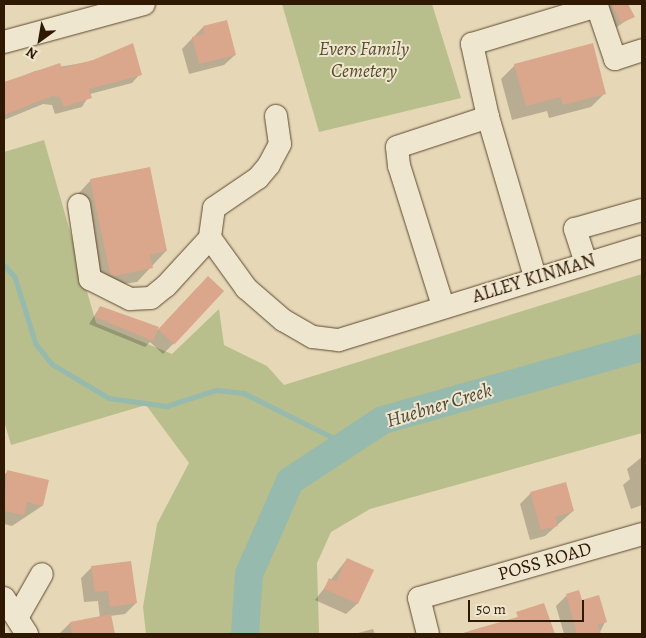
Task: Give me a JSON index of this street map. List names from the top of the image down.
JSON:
{
  "streets": {
    "street": ["ALLEY KINMAN", "POSS ROAD"]
  },
  "water": ["Huebner Creek"],
  "parks": ["Evers Family Cemetery"],
  "scale_bar": "50 m",
  "north": "bottom left"
}
